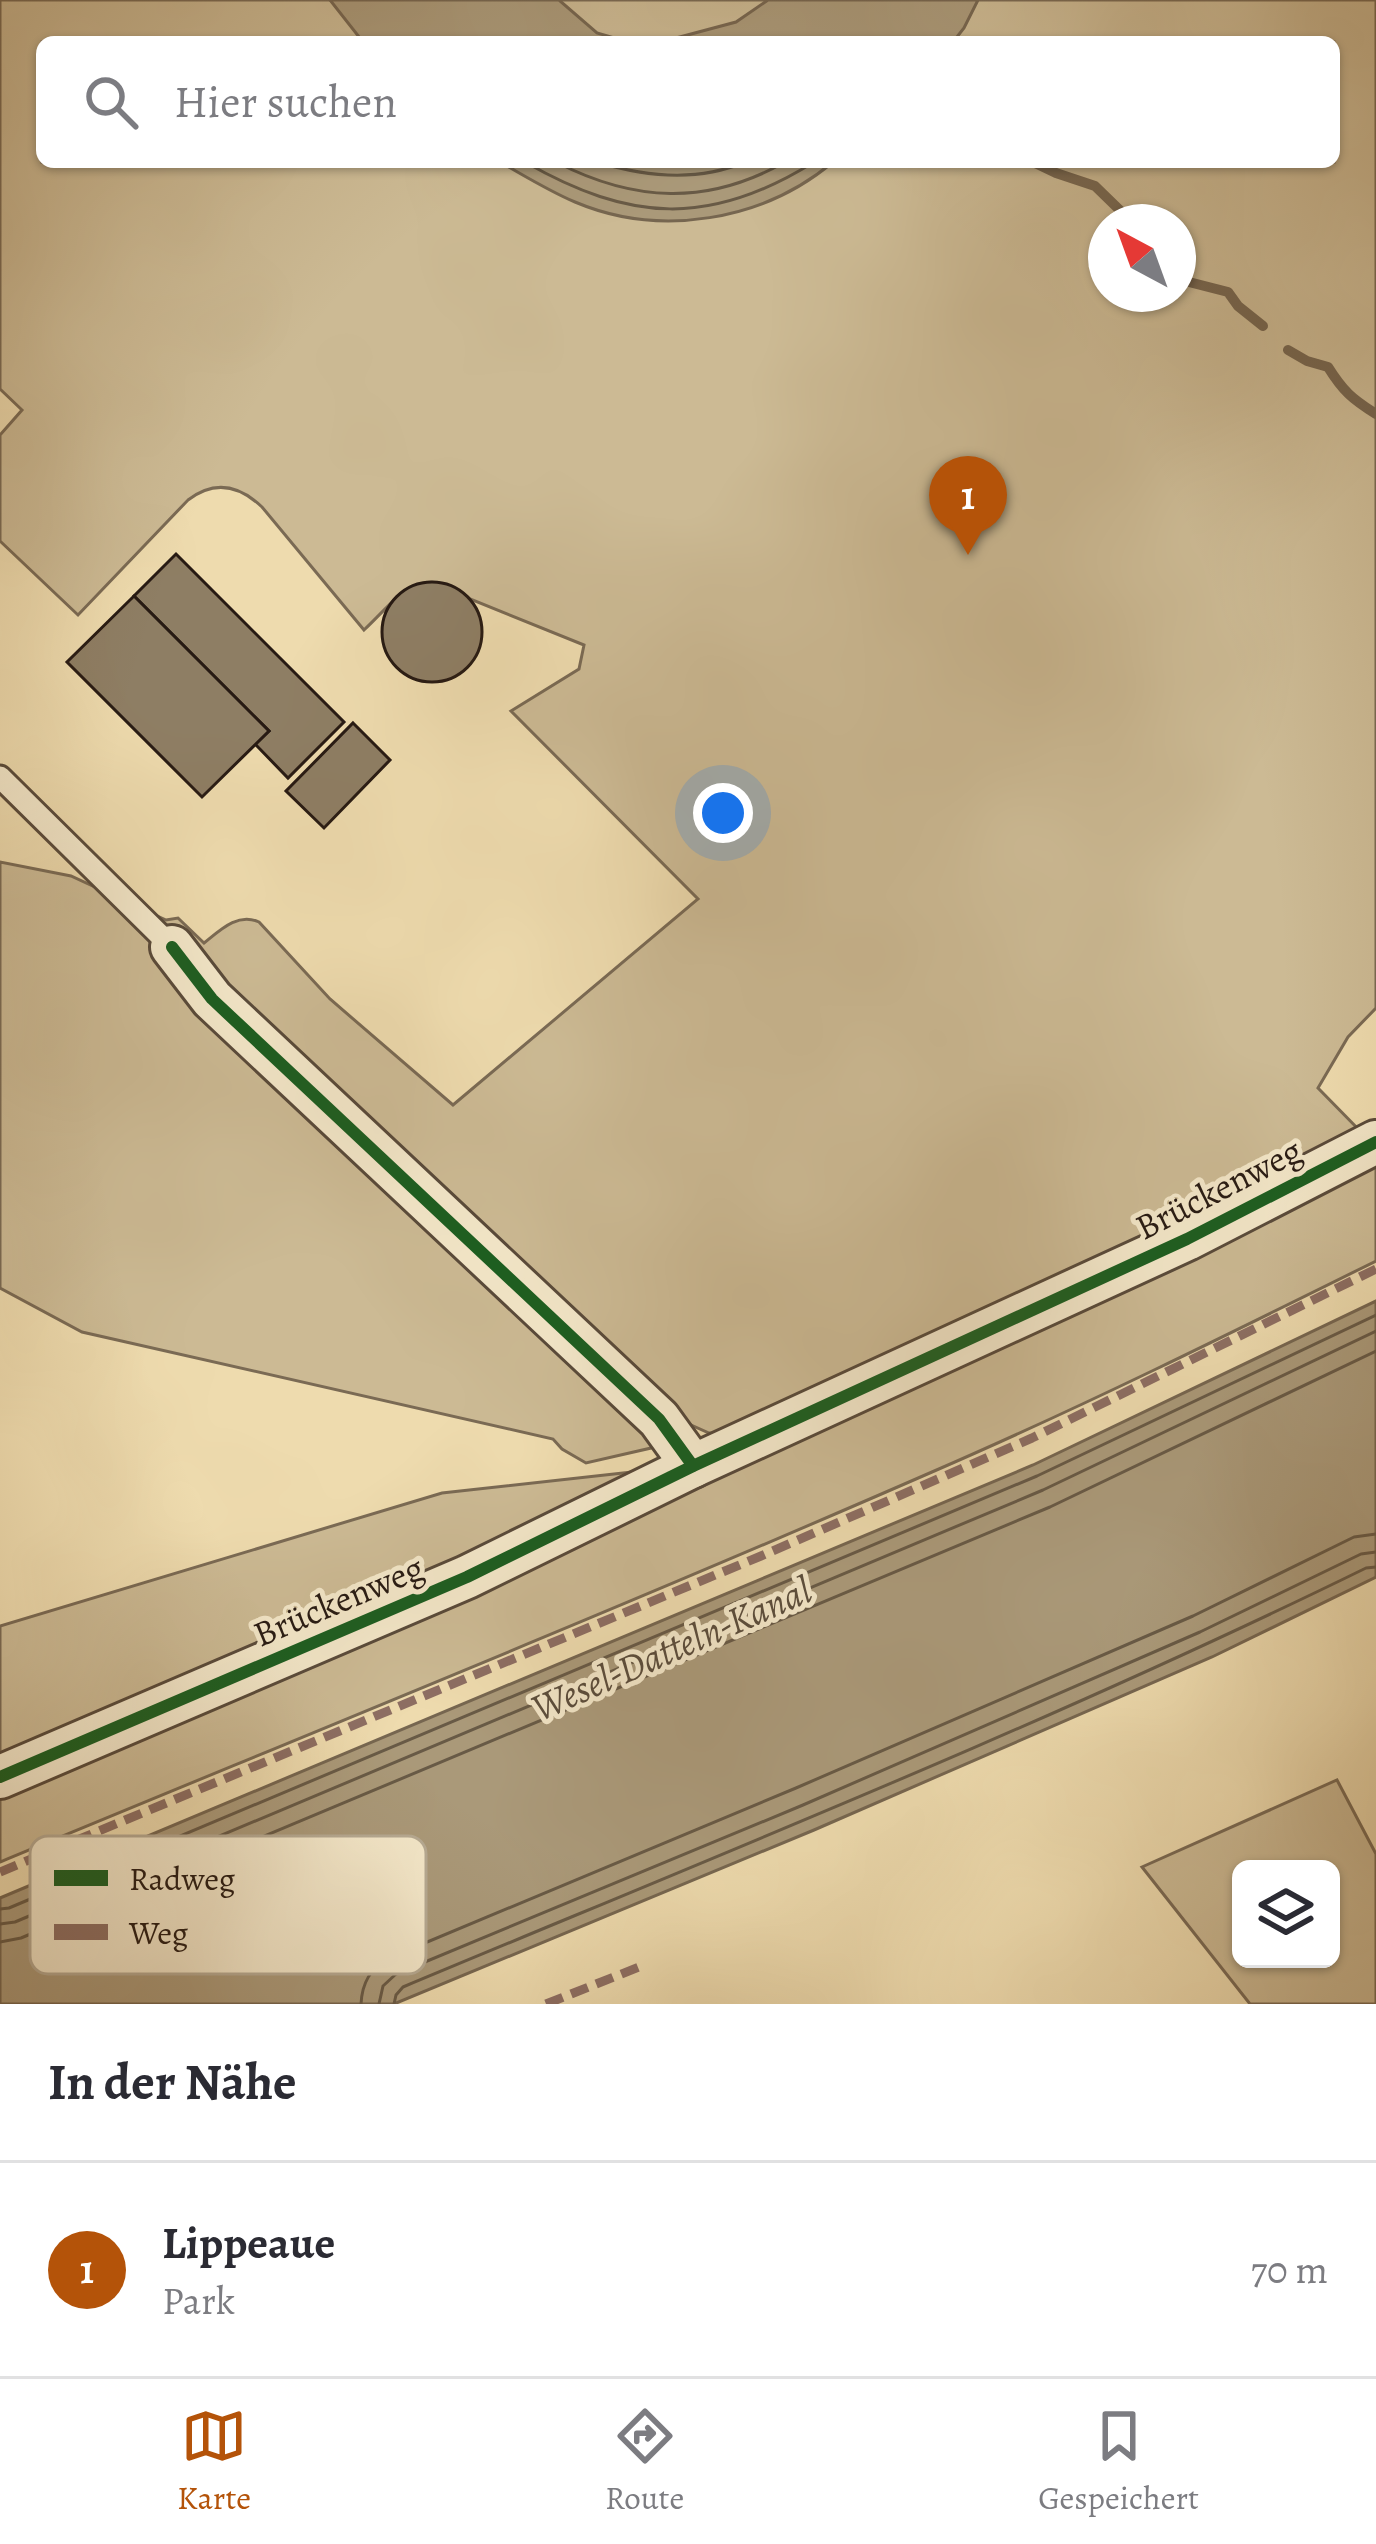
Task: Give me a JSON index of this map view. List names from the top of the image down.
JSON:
{
  "streets": {
    "street": ["Brückenweg"]
  },
  "water": ["Wesel-Datteln-Kanal"],
  "legend": ["Radweg", "Weg"],
  "north": "top left",
  "page": {
    "search": "Hier suchen",
    "pins": "1",
    "heading": "In der Nähe",
    "list": [
      {
        "mark": "1",
        "name": "Lippeaue",
        "note": "Park",
        "value": "70 m"
      }
    ],
    "nav": ["Karte", "Route", "Gespeichert"]
  }
}
